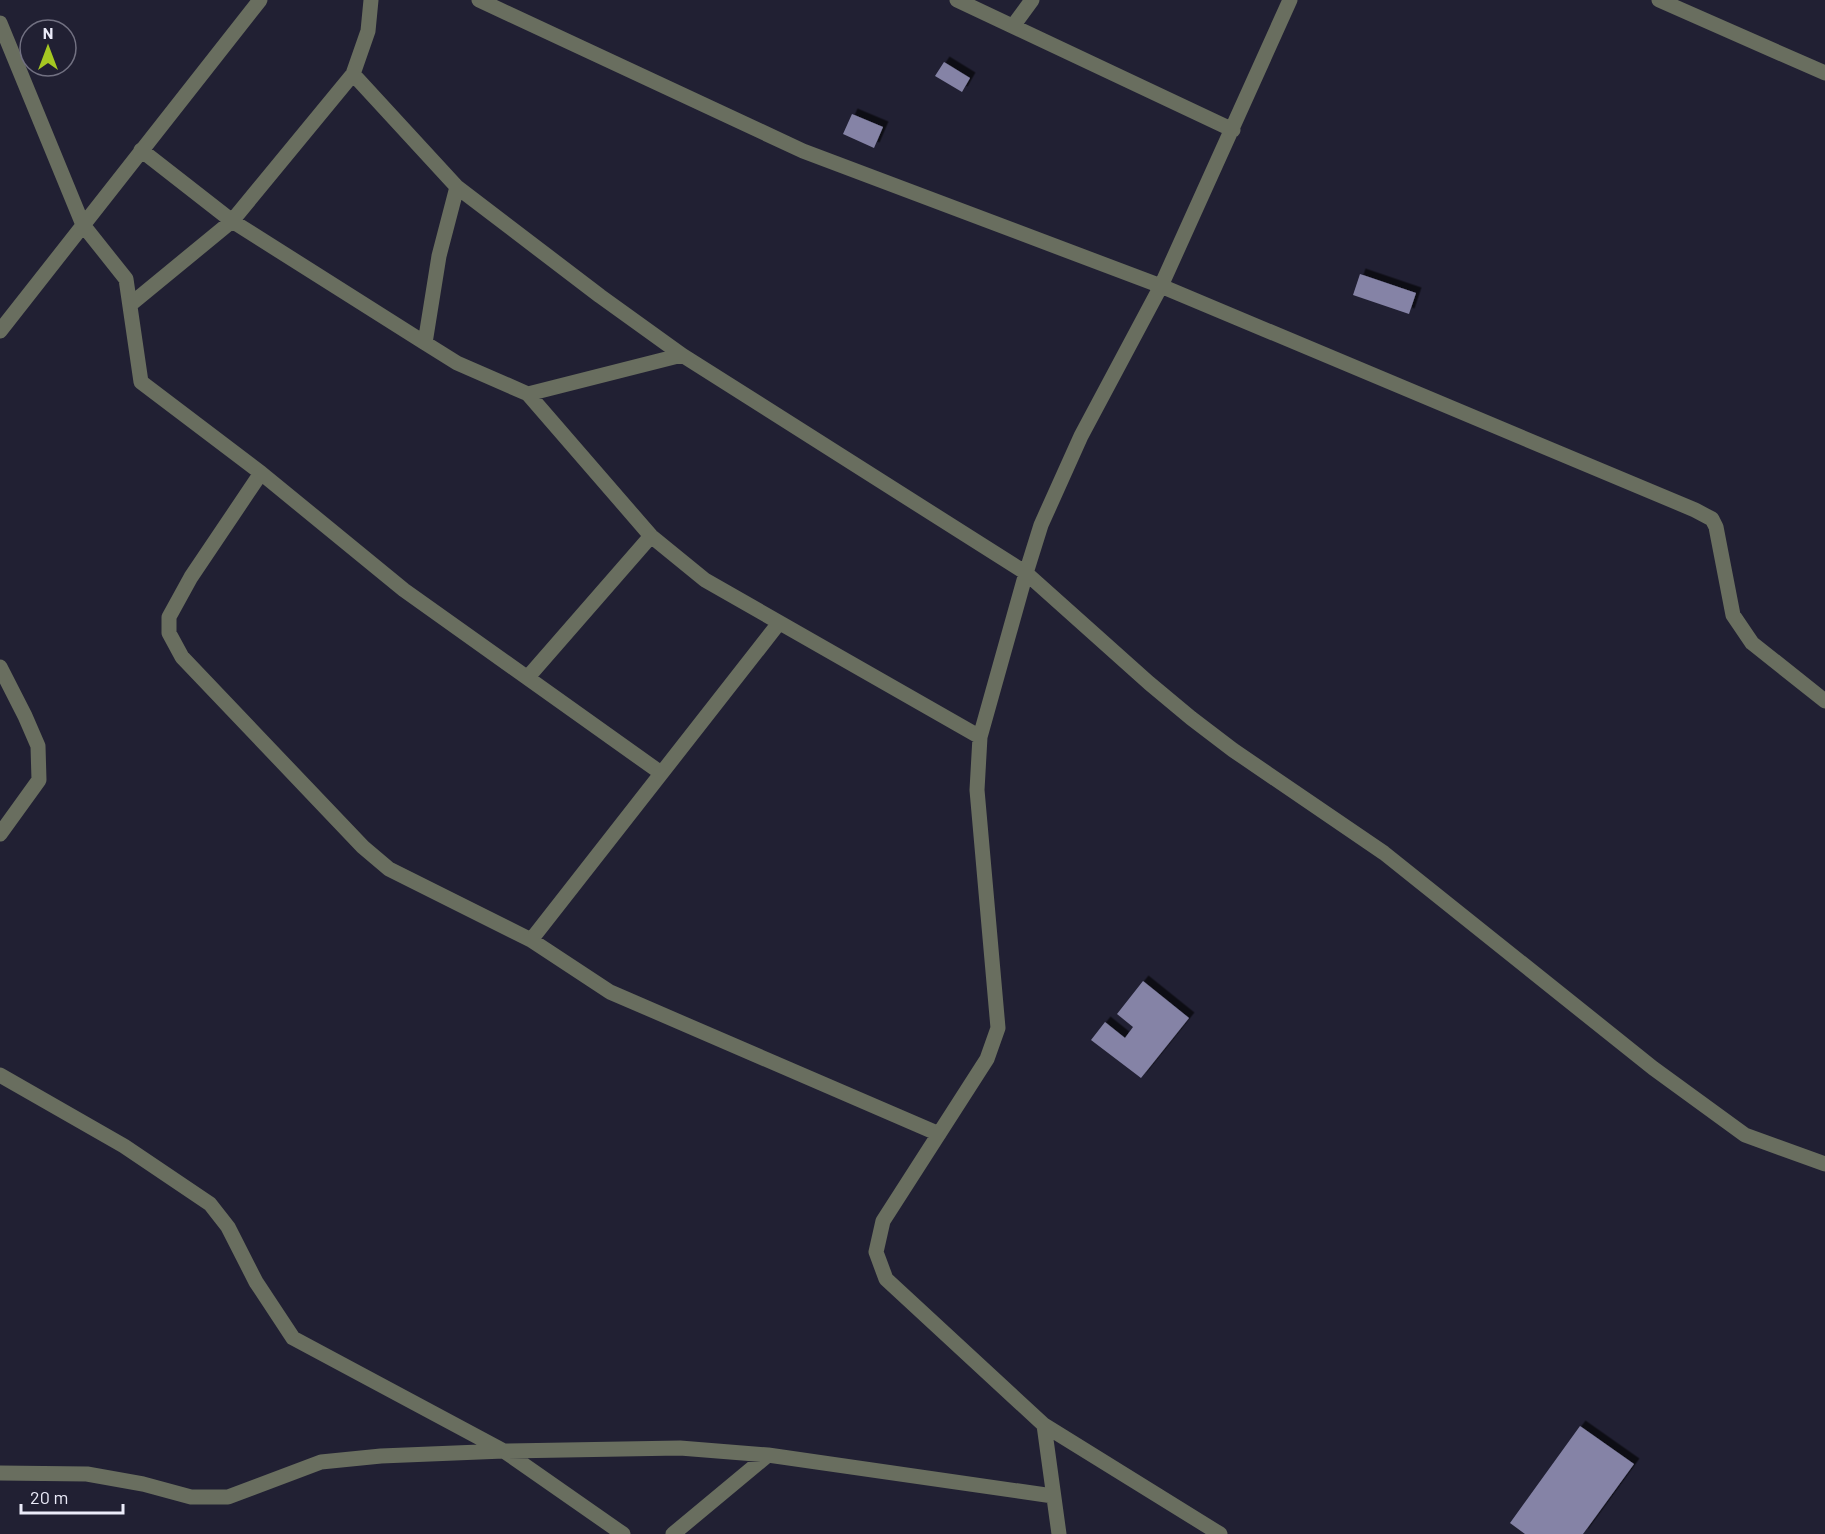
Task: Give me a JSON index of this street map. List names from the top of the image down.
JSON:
{
  "scale_bar": "20 m",
  "north": "top"
}
